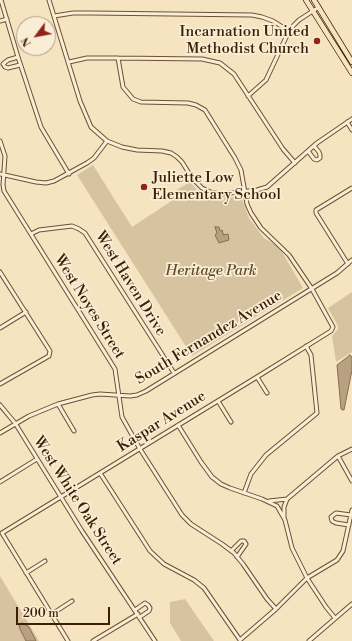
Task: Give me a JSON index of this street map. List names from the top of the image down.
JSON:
{
  "streets": {
    "street": [
      "West Haven Drive",
      "West Noyes Street",
      "South Fernandez Avenue",
      "Kaspar Avenue",
      "West White Oak Street"
    ]
  },
  "crossings": [
    ["West Haven Drive", "West Noyes Street"],
    ["West Haven Drive", "South Fernandez Avenue"],
    ["West Noyes Street", "South Fernandez Avenue"],
    ["West Noyes Street", "Kaspar Avenue"],
    ["South Fernandez Avenue", "Kaspar Avenue"],
    ["South Fernandez Avenue", "West White Oak Street"],
    ["Kaspar Avenue", "West White Oak Street"]
  ],
  "parks": ["Heritage Park"],
  "places": ["Incarnation United Methodist Church", "Juliette Low Elementary School"],
  "scale_bar": "200 m",
  "north": "bottom left"
}
